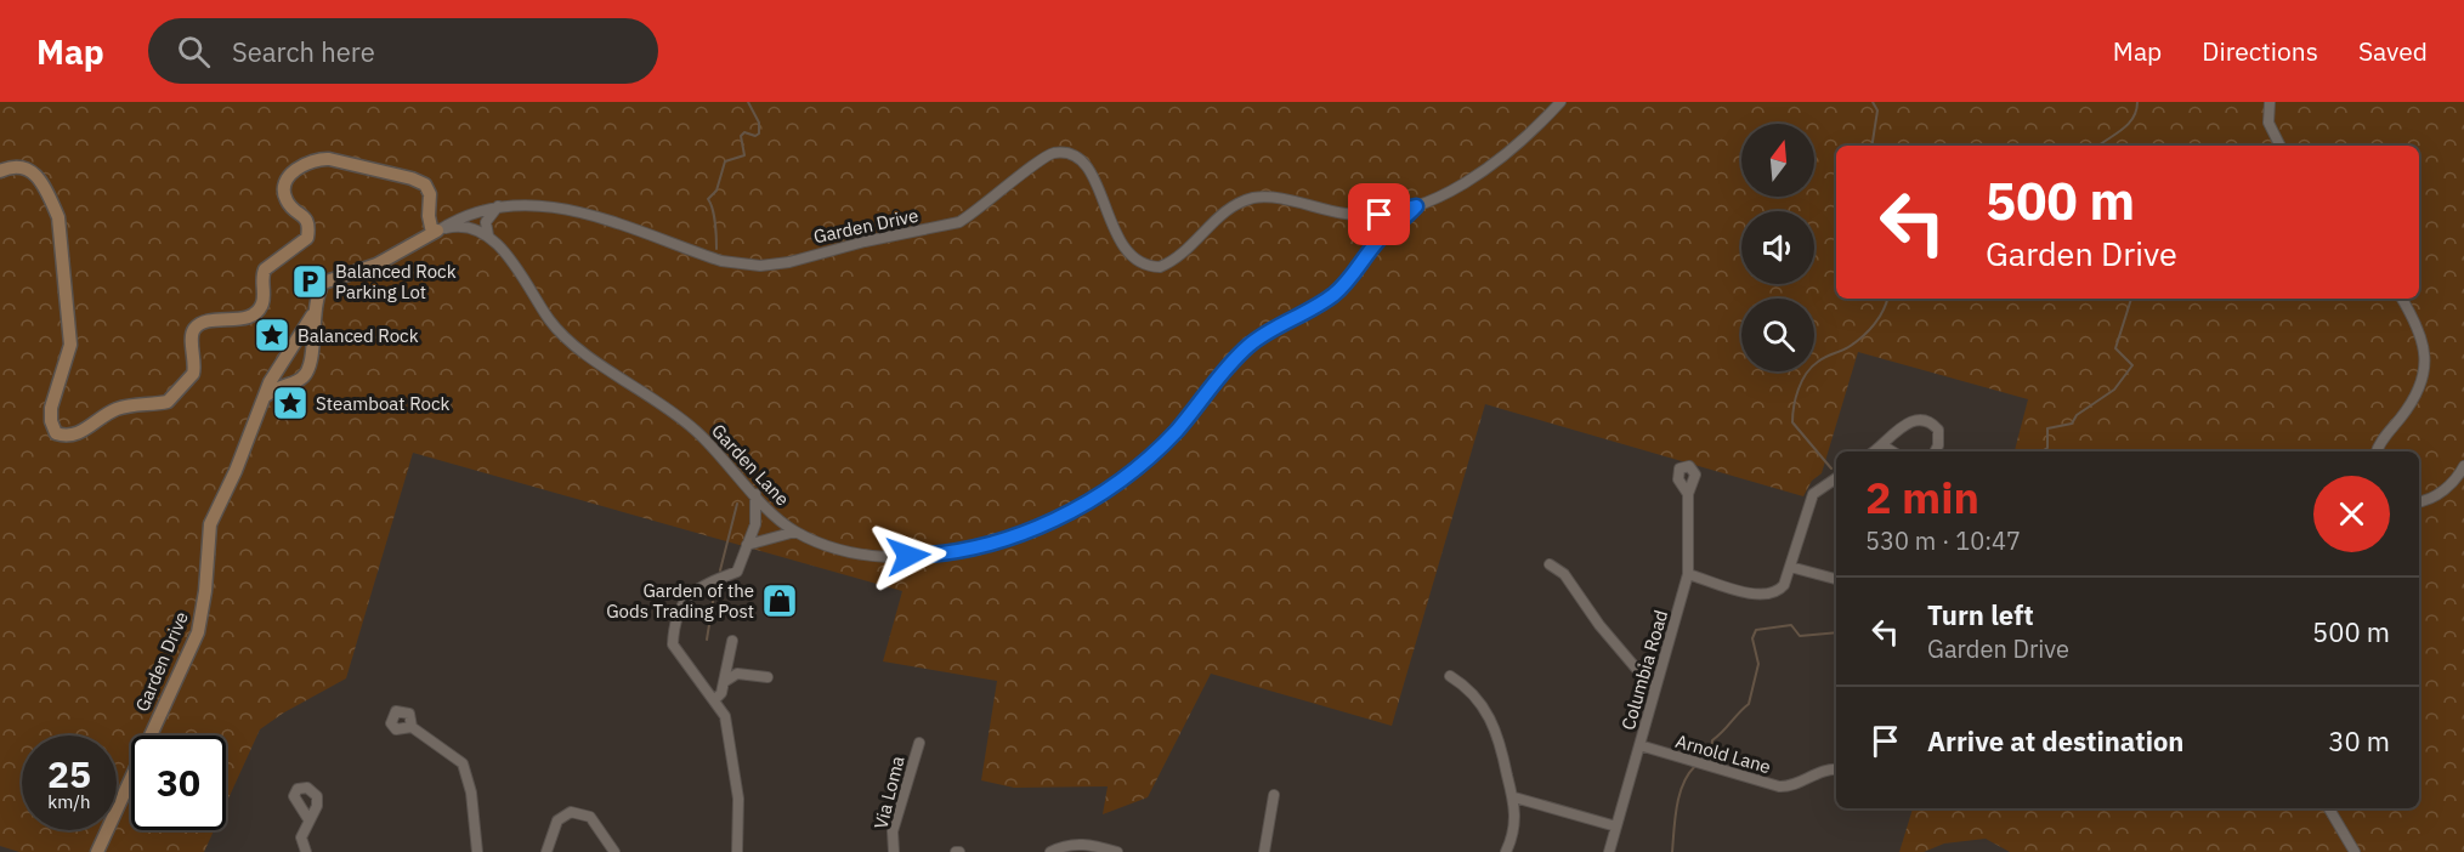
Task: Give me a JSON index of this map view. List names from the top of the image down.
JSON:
{
  "streets": {
    "street": [
      "Garden Drive",
      "Garden Lane",
      "Columbia Road",
      "Arnold Lane",
      "Via Loma"
    ]
  },
  "crossings": [
    ["Garden Drive", "Garden Lane"],
    ["Columbia Road", "Arnold Lane"]
  ],
  "places": {
    "parking": ["Balanced Rock Parking Lot"],
    "place": ["Balanced Rock", "Steamboat Rock"],
    "shop": ["Garden of the Gods Trading Post"]
  },
  "north": "top",
  "page": {
    "header": "Map",
    "search": "Search here",
    "nav": ["Map", "Directions", "Saved"],
    "turn": ["500 m", "Garden Drive"],
    "heading": ["2 min", "530 m · 10:47"],
    "list": [
      {
        "name": "Turn left",
        "note": "Garden Drive",
        "value": "500 m"
      },
      {
        "name": "Arrive at destination",
        "value": "30 m"
      }
    ],
    "speed": "25 km/h",
    "limit": "30"
  }
}
